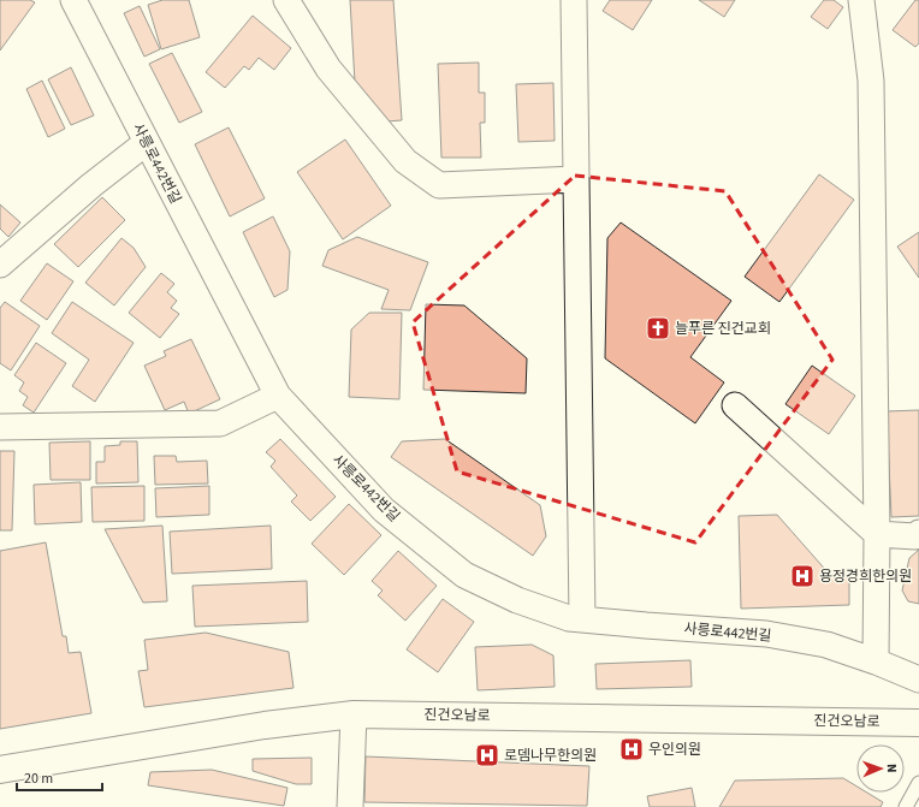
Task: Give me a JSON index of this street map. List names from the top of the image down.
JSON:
{
  "streets": {
    "street": ["사릉로442번길", "진건오남로"]
  },
  "places": {
    "church": ["늘푸른 진건교회"],
    "hospital": ["용정경희한의원", "우인의원", "로뎀나무한의원"]
  },
  "scale_bar": "20 m",
  "north": "right"
}
